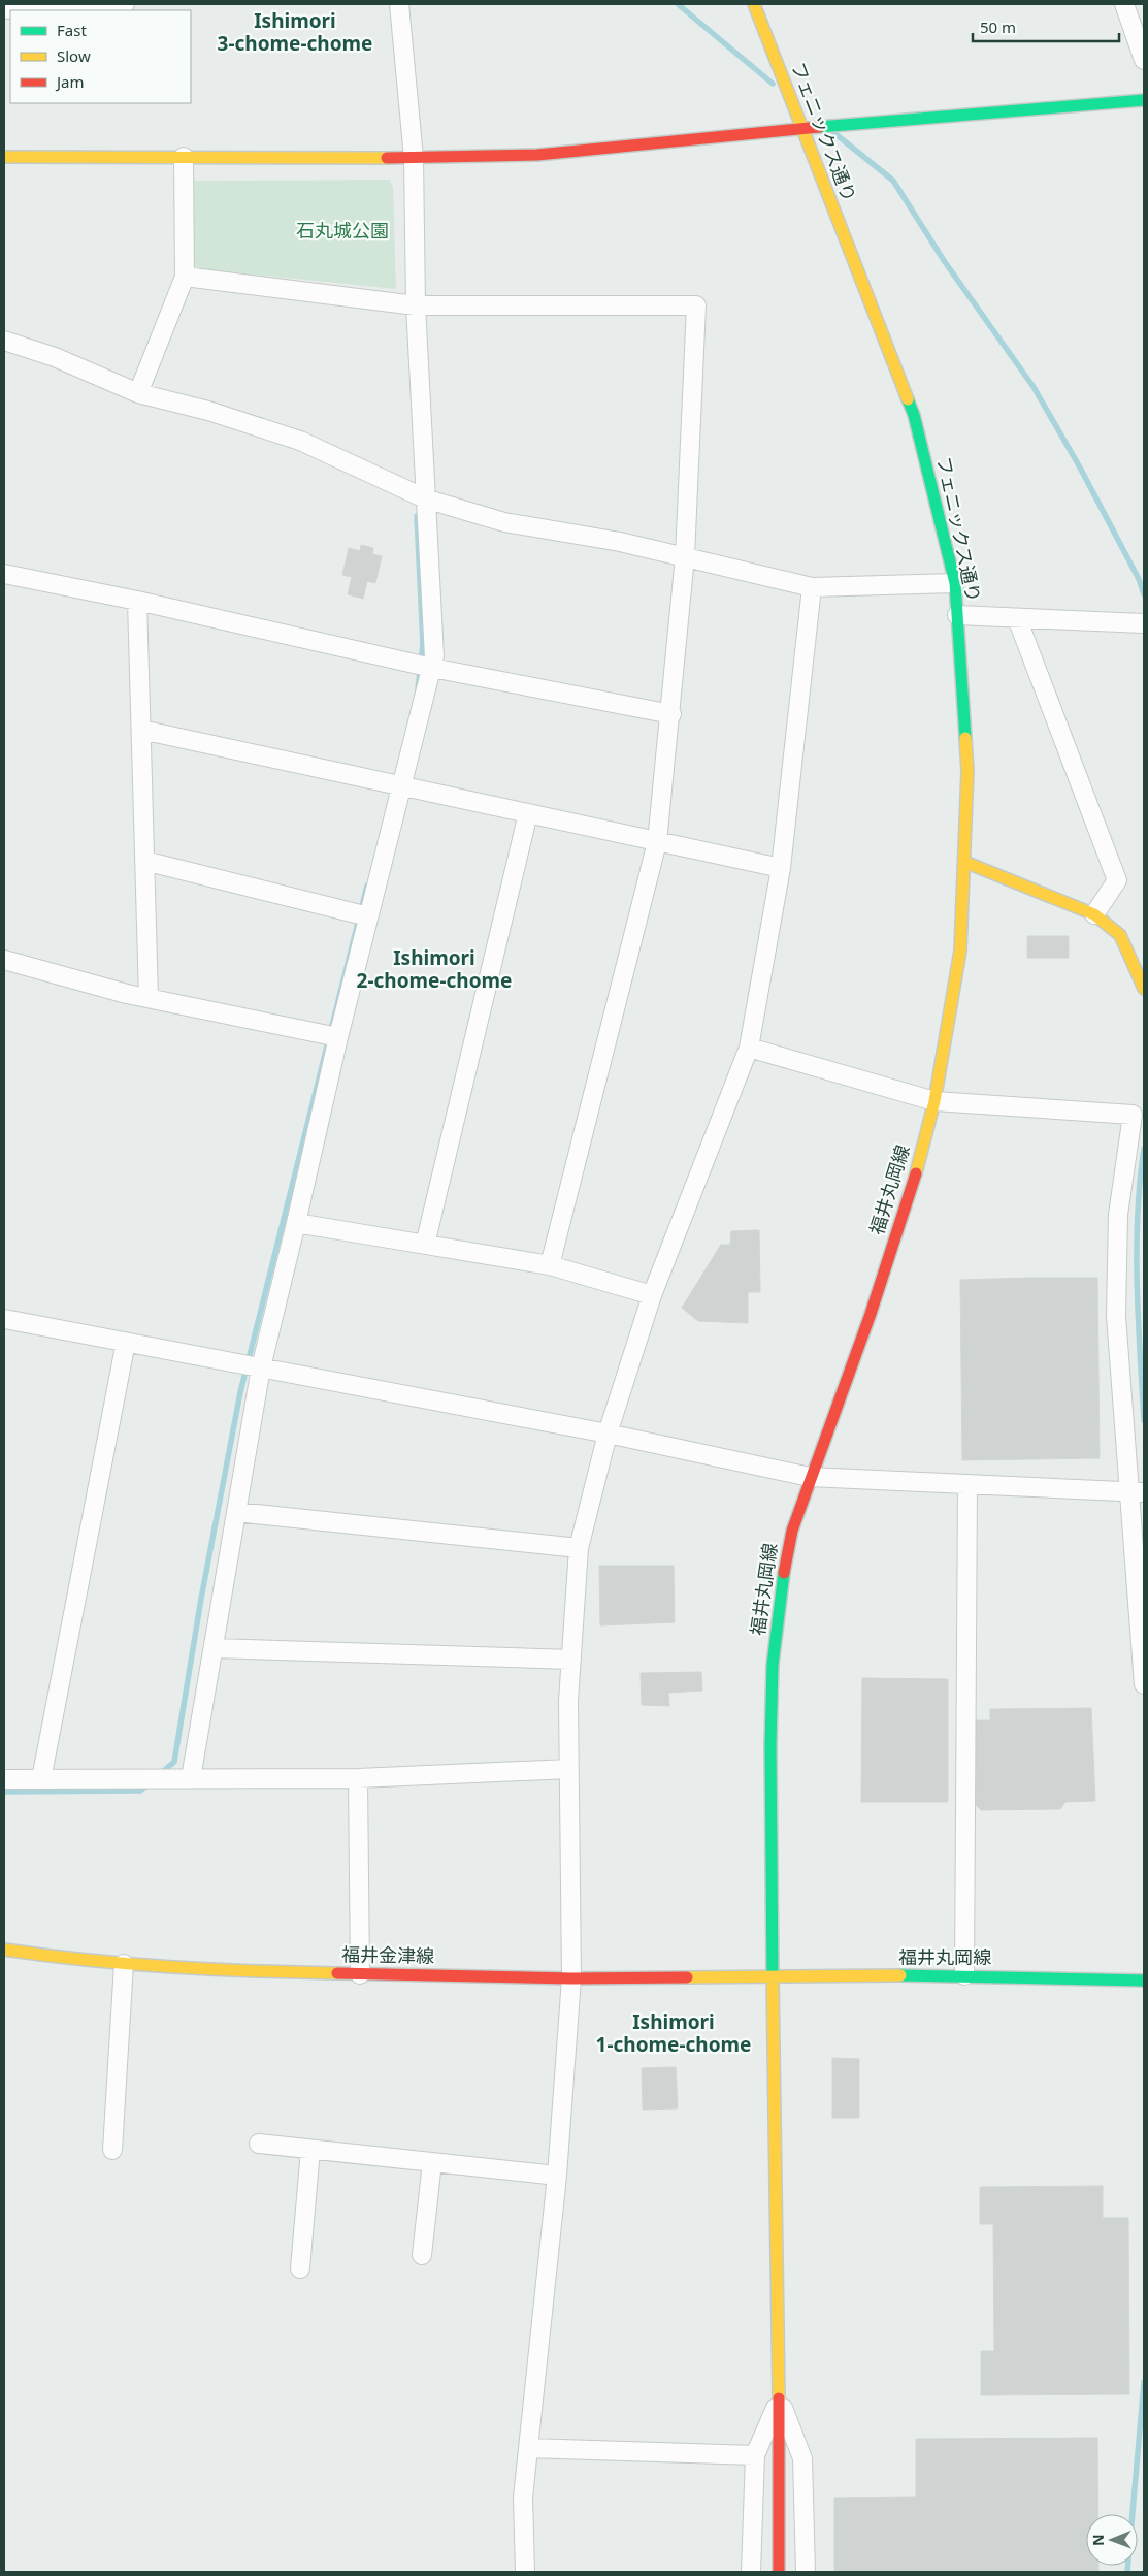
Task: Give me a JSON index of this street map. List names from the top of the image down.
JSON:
{
  "streets": {
    "main road": ["フェニックス通り", "福井丸岡線", "福井金津線"]
  },
  "crossings": [
    ["フェニックス通り", "福井丸岡線"],
    ["福井丸岡線", "福井金津線"]
  ],
  "districts": ["Ishimori 3-chome-chome", "Ishimori 2-chome-chome", "Ishimori 1-chome-chome"],
  "parks": ["石丸城公園"],
  "legend": ["Fast", "Slow", "Jam"],
  "scale_bar": "50 m",
  "north": "left"
}
